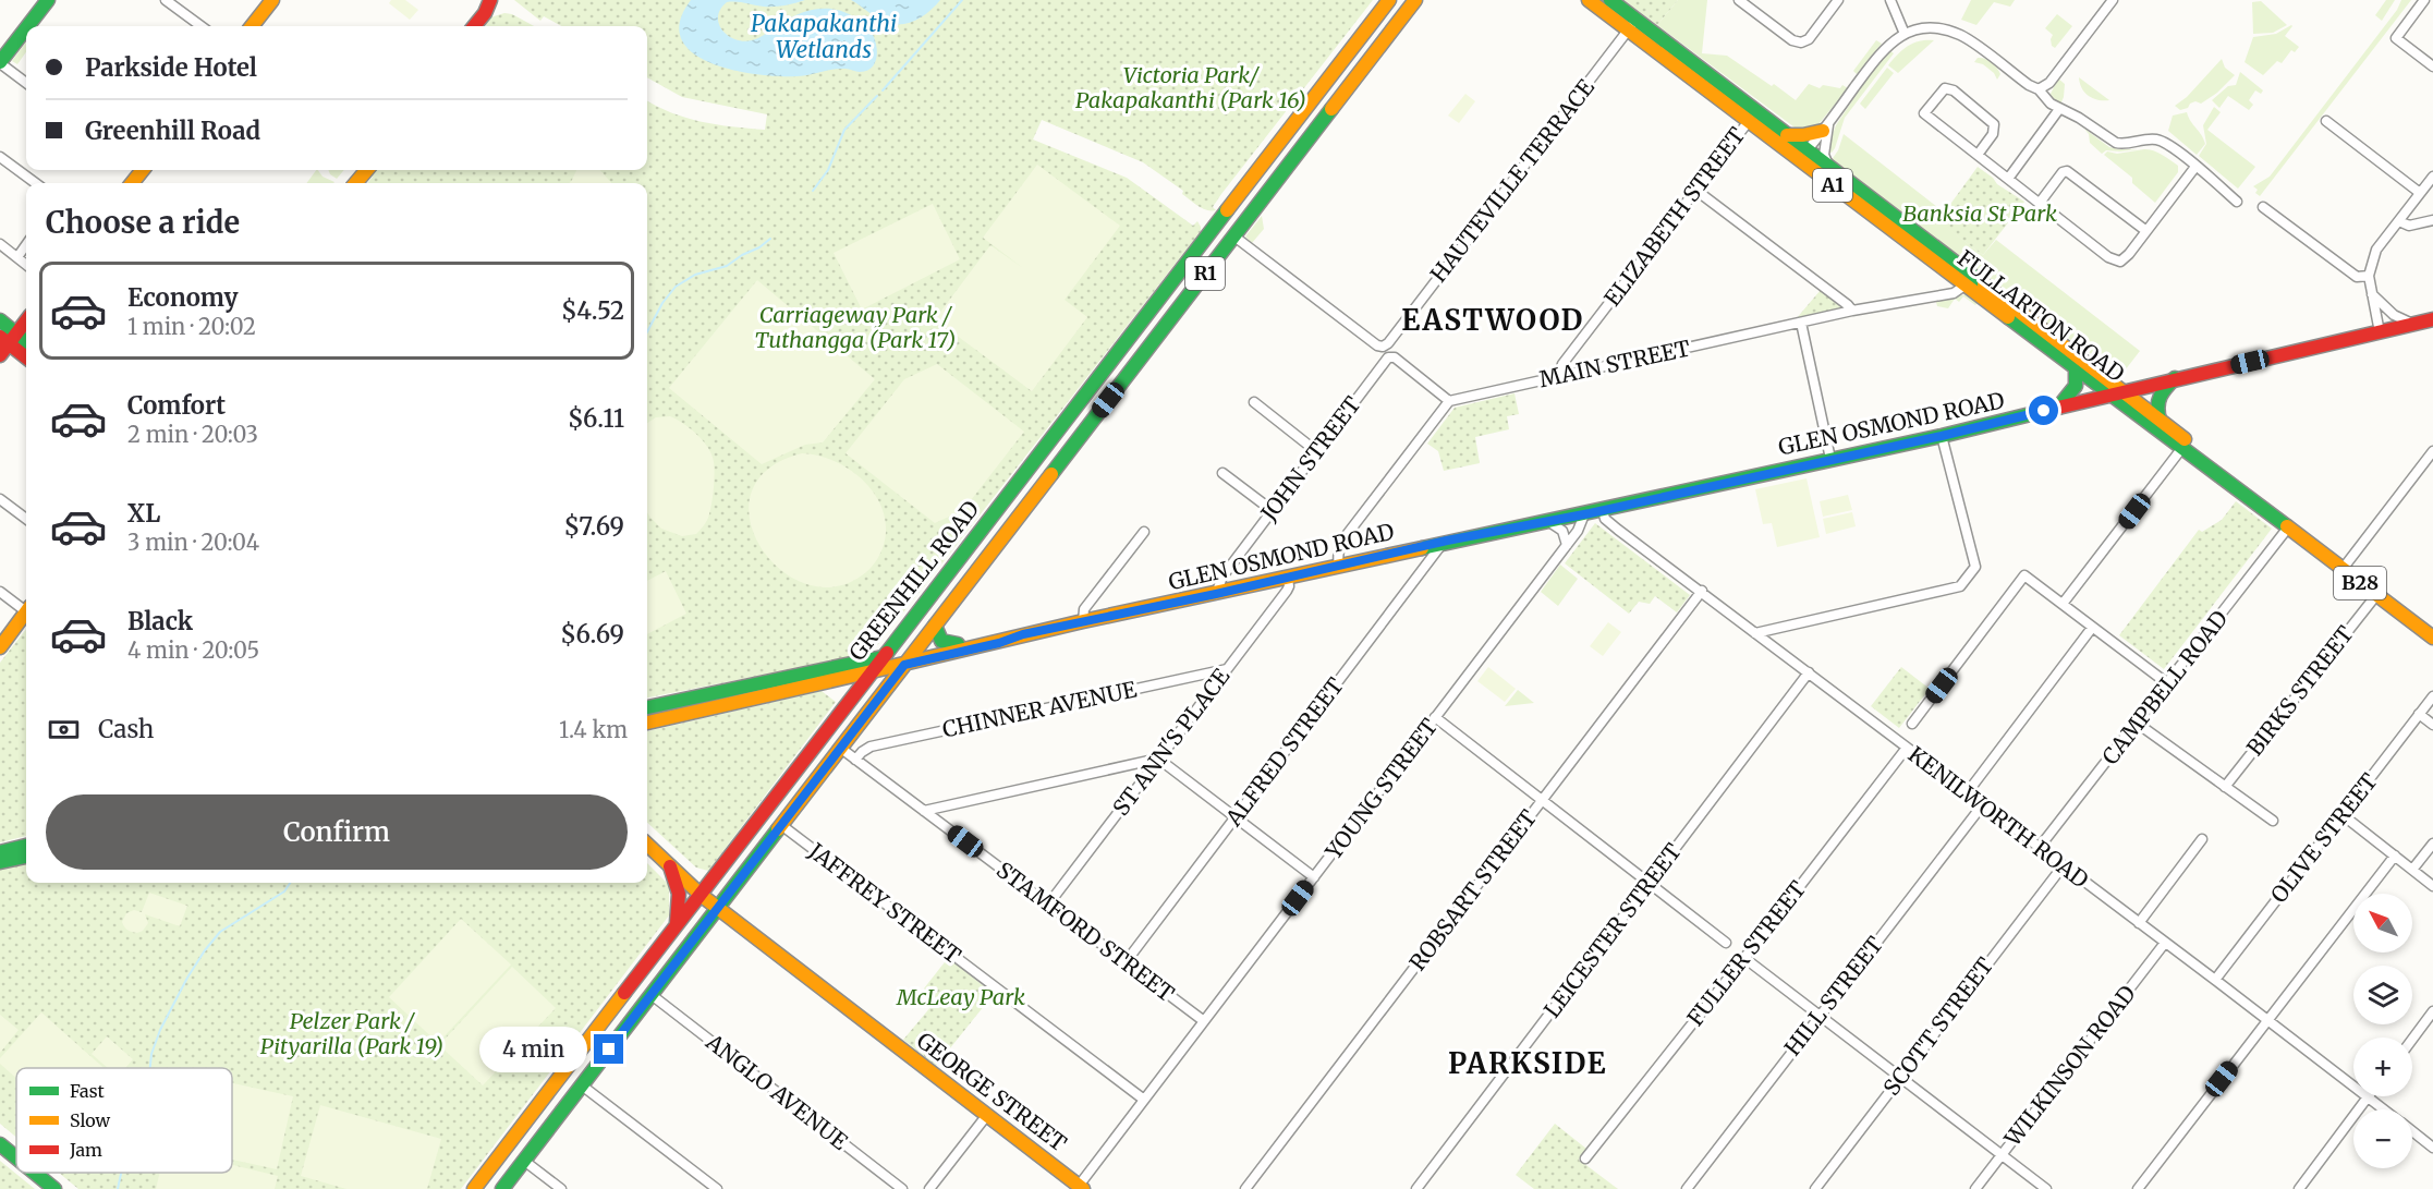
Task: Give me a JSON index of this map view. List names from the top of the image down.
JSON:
{
  "streets": {
    "main road": [
      "A1",
      "R1",
      "FULLARTON ROAD",
      "GLEN OSMOND ROAD",
      "GREENHILL ROAD",
      "B28",
      "GEORGE STREET"
    ],
    "street": [
      "HAUTEVILLE TERRACE",
      "ELIZABETH STREET",
      "MAIN STREET",
      "JOHN STREET",
      "CAMPBELL ROAD",
      "BIRKS STREET",
      "CHINNER AVENUE",
      "ST ANN'S PLACE",
      "ALFRED STREET",
      "YOUNG STREET",
      "KENILWORTH ROAD",
      "OLIVE STREET",
      "ROBSART STREET",
      "JAFFREY STREET",
      "LEICESTER STREET",
      "STAMFORD STREET",
      "FULLER STREET",
      "HILL STREET",
      "SCOTT STREET",
      "WILKINSON ROAD",
      "ANGLO AVENUE"
    ]
  },
  "crossings": [
    ["HAUTEVILLE TERRACE", "FULLARTON ROAD"],
    ["HAUTEVILLE TERRACE", "GREENHILL ROAD"],
    ["ELIZABETH STREET", "FULLARTON ROAD"],
    ["ELIZABETH STREET", "MAIN STREET"],
    ["FULLARTON ROAD", "MAIN STREET"],
    ["FULLARTON ROAD", "GLEN OSMOND ROAD"],
    ["FULLARTON ROAD", "CAMPBELL ROAD"],
    ["FULLARTON ROAD", "BIRKS STREET"],
    ["MAIN STREET", "JOHN STREET"],
    ["GLEN OSMOND ROAD", "JOHN STREET"],
    ["GLEN OSMOND ROAD", "GREENHILL ROAD"],
    ["GLEN OSMOND ROAD", "ST ANN'S PLACE"],
    ["GLEN OSMOND ROAD", "ALFRED STREET"],
    ["GLEN OSMOND ROAD", "YOUNG STREET"],
    ["GLEN OSMOND ROAD", "KENILWORTH ROAD"],
    ["GREENHILL ROAD", "JAFFREY STREET"],
    ["GREENHILL ROAD", "STAMFORD STREET"],
    ["GREENHILL ROAD", "ANGLO AVENUE"],
    ["GREENHILL ROAD", "GEORGE STREET"],
    ["CAMPBELL ROAD", "KENILWORTH ROAD"],
    ["CHINNER AVENUE", "ST ANN'S PLACE"],
    ["CHINNER AVENUE", "STAMFORD STREET"],
    ["ST ANN'S PLACE", "STAMFORD STREET"],
    ["ALFRED STREET", "STAMFORD STREET"],
    ["YOUNG STREET", "JAFFREY STREET"],
    ["YOUNG STREET", "STAMFORD STREET"],
    ["YOUNG STREET", "GEORGE STREET"],
    ["KENILWORTH ROAD", "OLIVE STREET"],
    ["KENILWORTH ROAD", "ROBSART STREET"],
    ["KENILWORTH ROAD", "LEICESTER STREET"],
    ["KENILWORTH ROAD", "FULLER STREET"],
    ["KENILWORTH ROAD", "HILL STREET"],
    ["KENILWORTH ROAD", "SCOTT STREET"],
    ["KENILWORTH ROAD", "WILKINSON ROAD"]
  ],
  "districts": ["EASTWOOD", "PARKSIDE"],
  "water": ["Pakapakanthi Wetlands"],
  "parks": [
    "Victoria Park/ Pakapakanthi (Park 16)",
    "Banksia St Park",
    "Carriageway Park / Tuthangga (Park 17)",
    "McLeay Park",
    "Pelzer Park / Pityarilla (Park 19)"
  ],
  "legend": ["Fast", "Slow", "Jam"],
  "north": "top left",
  "page": {
    "banner": ["Parkside Hotel", "Greenhill Road"],
    "heading": "Choose a ride",
    "list": [
      {
        "name": "Economy",
        "note": "1 min · 20:02",
        "value": "$4.52"
      },
      {
        "name": "Comfort",
        "note": "2 min · 20:03",
        "value": "$6.11"
      },
      {
        "name": "XL",
        "note": "3 min · 20:04",
        "value": "$7.69"
      },
      {
        "name": "Black",
        "note": "4 min · 20:05",
        "value": "$6.69"
      }
    ],
    "pay": ["Cash", "1.4 km"],
    "buttons": "Confirm",
    "map_buttons": ["+", "−"],
    "bubble": "4 min"
  }
}
